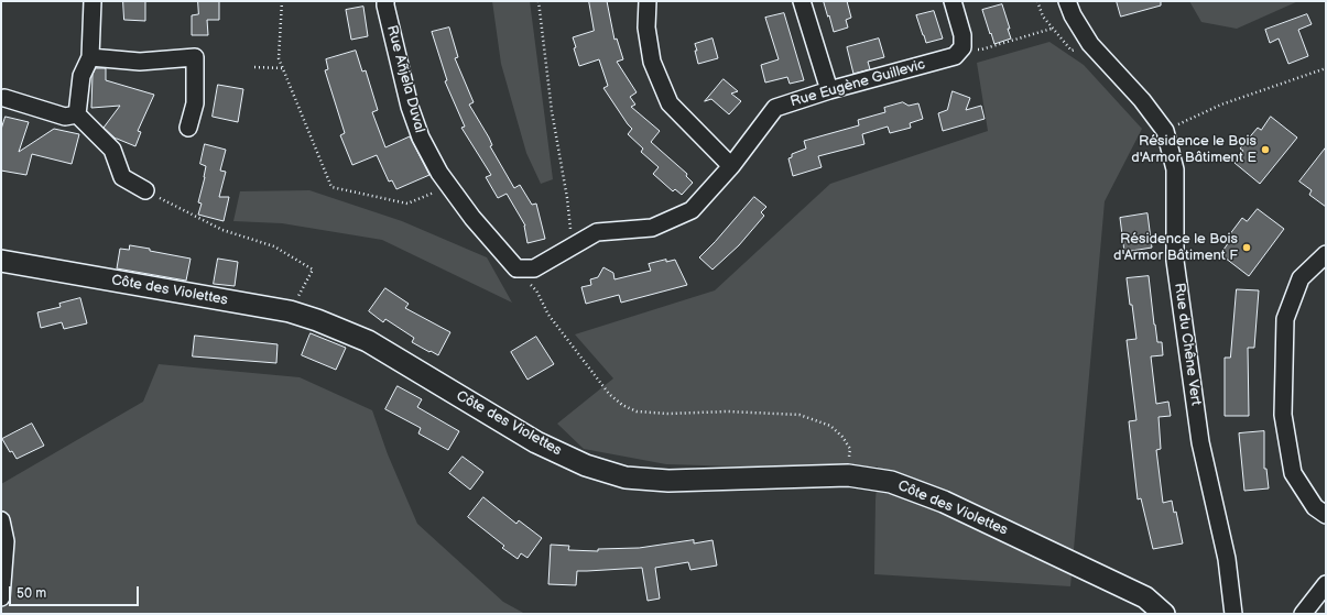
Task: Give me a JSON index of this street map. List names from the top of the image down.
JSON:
{
  "streets": {
    "street": [
      "Rue Añjela Duval",
      "Rue Eugène Guillevic",
      "Côte des Violettes",
      "Rue du Chêne Vert"
    ]
  },
  "crossings": [
    ["Rue Añjela Duval", "Rue Eugène Guillevic"]
  ],
  "places": ["Résidence le Bois d'Armor Bâtiment E", "Résidence le Bois d'Armor Bâtiment F"],
  "scale_bar": "50 m"
}
